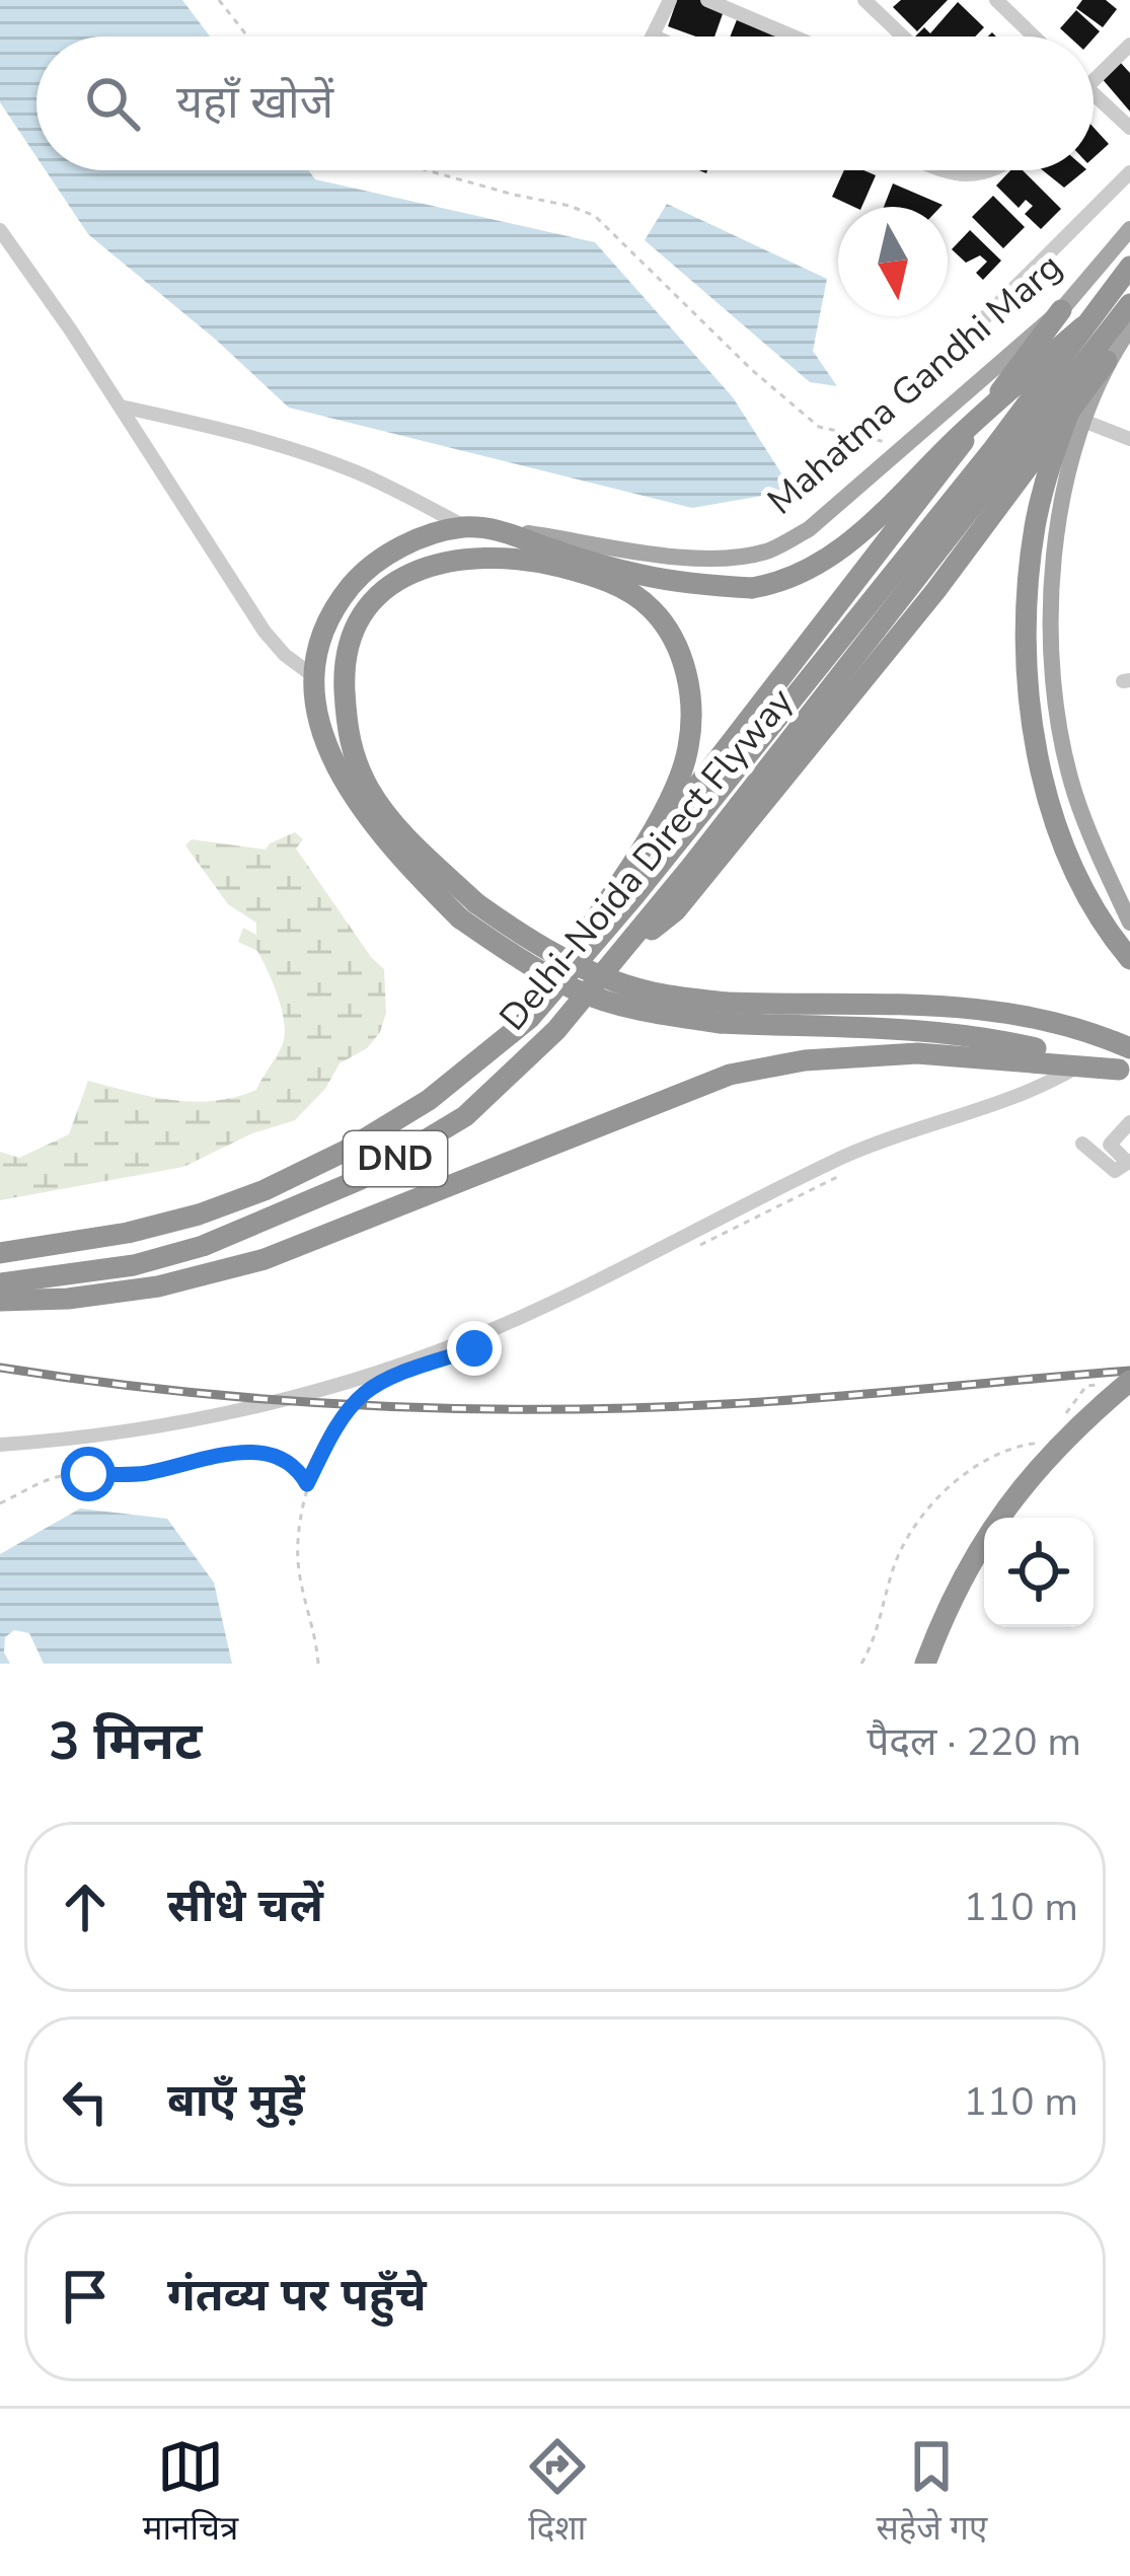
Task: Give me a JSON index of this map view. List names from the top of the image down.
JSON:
{
  "streets": {
    "highway": ["Delhi-Noida Direct Flyway", "DND"],
    "main road": ["Mahatma Gandhi Marg"]
  },
  "north": "bottom",
  "page": {
    "search": "यहाँ खोजें",
    "heading": ["3 मिनट", "पैदल · 220 m"],
    "list": [
      ["सीधे चलें", "110 m"],
      ["बाएँ मुड़ें", "110 m"],
      "गंतव्य पर पहुँचे"
    ],
    "nav": ["मानचित्र", "दिशा", "सहेजे गए"]
  }
}
